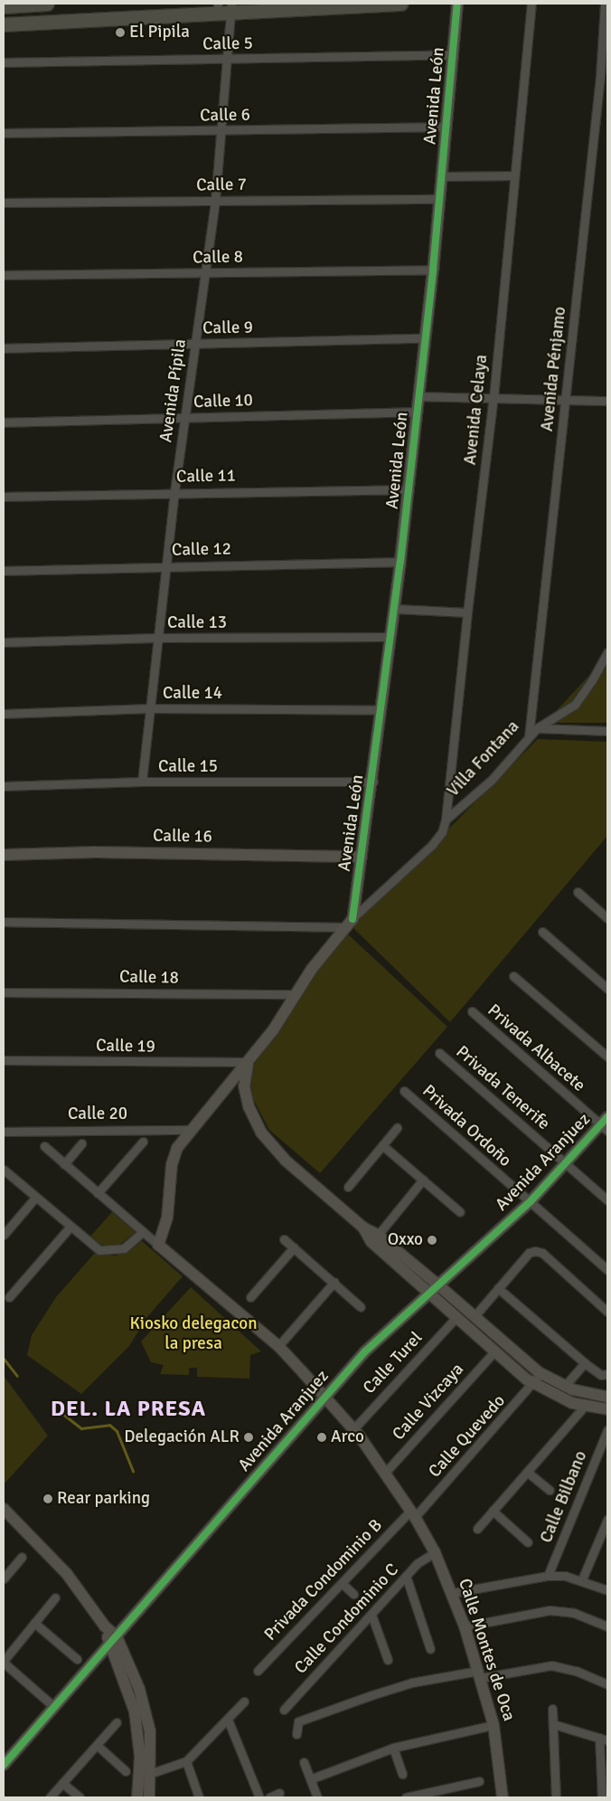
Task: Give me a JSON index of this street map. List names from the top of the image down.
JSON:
{
  "streets": {
    "street": [
      "Calle 5",
      "Avenida León",
      "Calle 6",
      "Calle 7",
      "Calle 8",
      "Calle 9",
      "Avenida Pénjamo",
      "Avenida Pípila",
      "Calle 10",
      "Avenida Celaya",
      "Calle 11",
      "Calle 12",
      "Calle 13",
      "Calle 14",
      "Villa Fontana",
      "Calle 15",
      "Calle 16",
      "Calle 18",
      "Calle 19",
      "Privada Albacete",
      "Privada Tenerife",
      "Calle 20",
      "Privada Ordoño",
      "Avenida Aranjuez",
      "Calle Turel",
      "Calle Vizcaya",
      "Calle Quevedo",
      "Calle Bilbano",
      "Privada Condominio B",
      "Calle Condominio C",
      "Calle Montes de Oca"
    ]
  },
  "crossings": [
    ["Calle 5", "Avenida León"],
    ["Calle 5", "Avenida Pípila"],
    ["Avenida León", "Calle 6"],
    ["Avenida León", "Calle 7"],
    ["Avenida León", "Calle 8"],
    ["Avenida León", "Calle 9"],
    ["Avenida León", "Calle 10"],
    ["Avenida León", "Calle 11"],
    ["Avenida León", "Calle 12"],
    ["Avenida León", "Calle 13"],
    ["Avenida León", "Calle 14"],
    ["Avenida León", "Villa Fontana"],
    ["Avenida León", "Calle 15"],
    ["Avenida León", "Calle 16"],
    ["Calle 6", "Avenida Pípila"],
    ["Calle 7", "Avenida Pípila"],
    ["Calle 8", "Avenida Pípila"],
    ["Calle 9", "Avenida Pípila"],
    ["Avenida Pénjamo", "Villa Fontana"],
    ["Avenida Pípila", "Calle 10"],
    ["Avenida Pípila", "Calle 11"],
    ["Avenida Pípila", "Calle 12"],
    ["Avenida Pípila", "Calle 13"],
    ["Avenida Pípila", "Calle 14"],
    ["Avenida Pípila", "Calle 15"],
    ["Avenida Celaya", "Villa Fontana"],
    ["Privada Albacete", "Avenida Aranjuez"],
    ["Privada Tenerife", "Avenida Aranjuez"],
    ["Privada Ordoño", "Avenida Aranjuez"],
    ["Avenida Aranjuez", "Calle Montes de Oca"],
    ["Calle Turel", "Calle Montes de Oca"],
    ["Calle Vizcaya", "Calle Montes de Oca"],
    ["Calle Quevedo", "Privada Condominio B"],
    ["Calle Quevedo", "Calle Montes de Oca"],
    ["Privada Condominio B", "Calle Montes de Oca"],
    ["Calle Condominio C", "Calle Montes de Oca"]
  ],
  "districts": ["DEL. LA PRESA"],
  "parks": ["Kiosko delegacon la presa"],
  "places": [
    "El Pipila",
    "Oxxo",
    "Delegación ALR",
    "Arco",
    "Rear parking"
  ]
}
